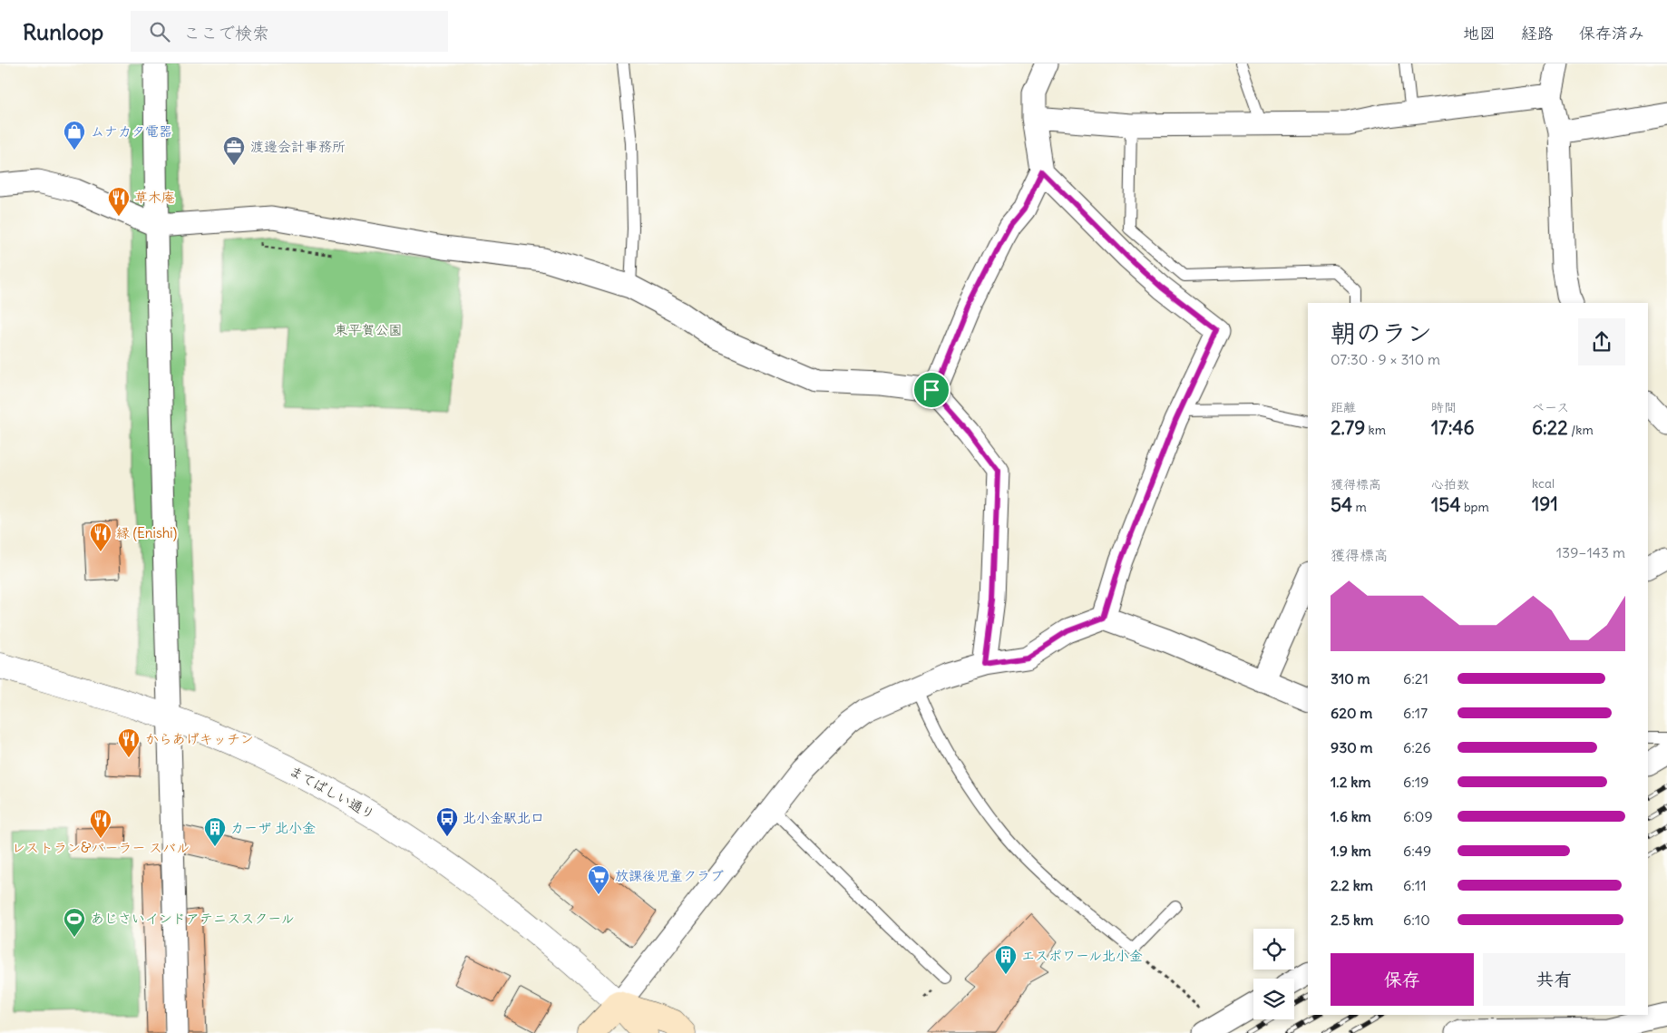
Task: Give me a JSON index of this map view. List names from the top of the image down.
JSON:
{
  "streets": {
    "street": ["まてばしい通り"]
  },
  "parks": ["東平賀公園"],
  "places": {
    "shop": ["ムナカタ電器"],
    "office": ["渡邊会計事務所"],
    "restaurant": [
      "草木庵",
      "縁 (Enishi)",
      "からあげキッチン",
      "レストラン&パーラー スバル"
    ],
    "bus stop": ["北小金駅北口"],
    "building": ["カーザ 北小金", "エスポワール北小金"],
    "supermarket": ["放課後児童クラブ"],
    "sports": ["あじさいインドアテニススクール"]
  },
  "page": {
    "header": "Runloop",
    "search": "ここで検索",
    "nav": ["地図", "経路", "保存済み"],
    "heading": ["朝のラン", "07:30 · 9 × 310 m"],
    "stats": [
      ["距離", "2.79 km"],
      ["時間", "17:46"],
      ["ペース", "6:22 /km"],
      ["獲得標高", "54 m"],
      ["心拍数", "154 bpm"],
      ["kcal", "191"]
    ],
    "chart": ["獲得標高", "139–143 m"],
    "list": [
      {
        "name": "310 m",
        "note": "6:21"
      },
      {
        "name": "620 m",
        "note": "6:17"
      },
      {
        "name": "930 m",
        "note": "6:26"
      },
      {
        "name": "1.2 km",
        "note": "6:19"
      },
      {
        "name": "1.6 km",
        "note": "6:09"
      },
      {
        "name": "1.9 km",
        "note": "6:49"
      },
      {
        "name": "2.2 km",
        "note": "6:11"
      },
      {
        "name": "2.5 km",
        "note": "6:10"
      }
    ],
    "buttons": ["保存", "共有"]
  }
}
